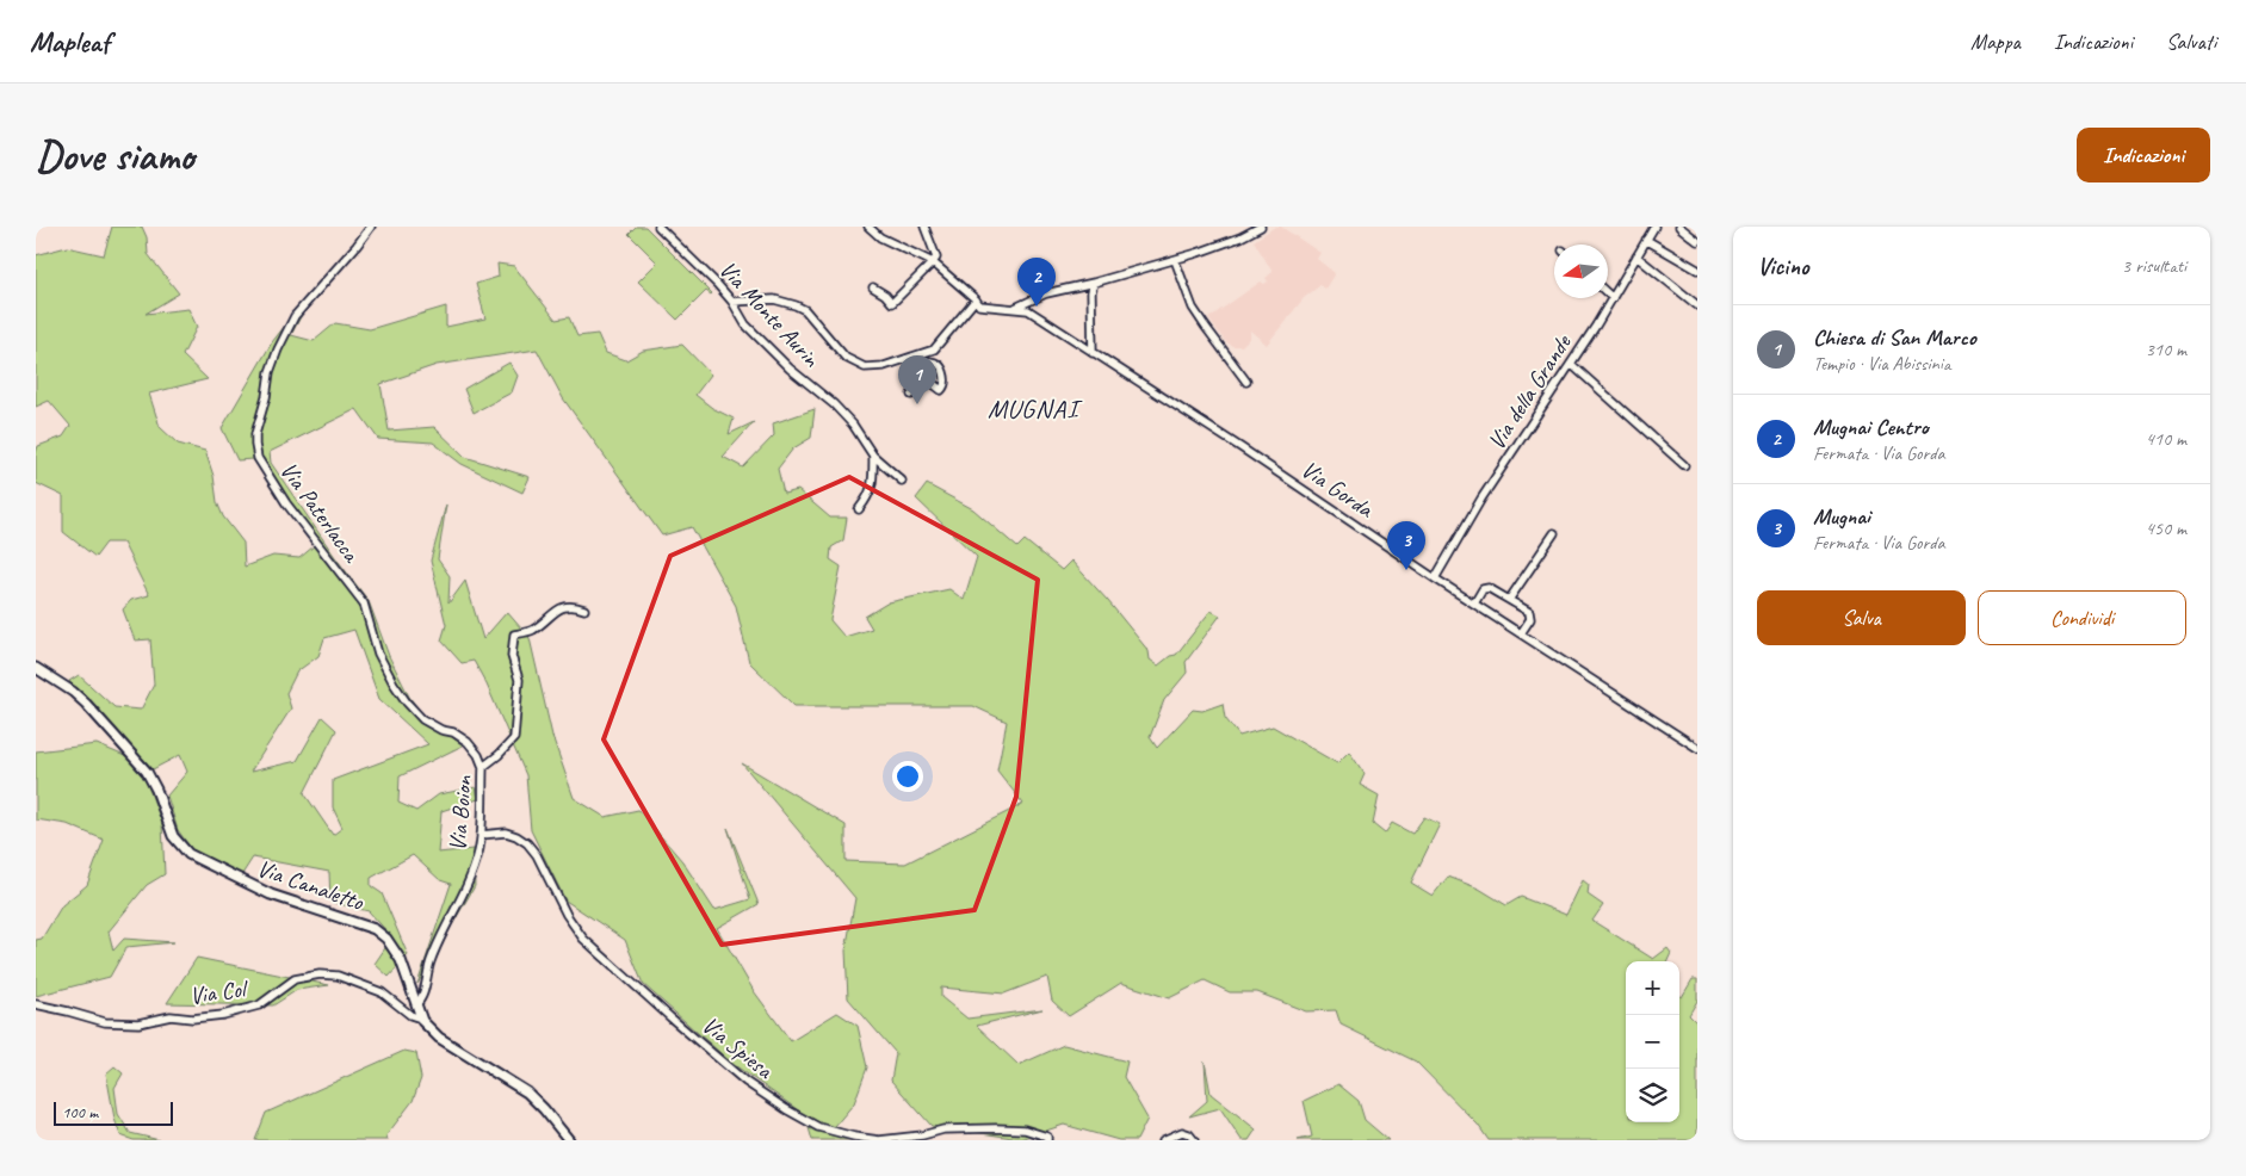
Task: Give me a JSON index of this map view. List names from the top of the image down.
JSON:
{
  "streets": {
    "street": [
      "Via Monte Aurin",
      "Via della Grande",
      "Via Gorda",
      "Via Paterlacca",
      "Via Boion",
      "Via Canaletto",
      "Via Col",
      "Via Spiesa"
    ]
  },
  "crossings": [
    ["Via della Grande", "Via Gorda"],
    ["Via Paterlacca", "Via Boion"],
    ["Via Boion", "Via Canaletto"],
    ["Via Boion", "Via Spiesa"],
    ["Via Canaletto", "Via Col"]
  ],
  "districts": ["MUGNAI"],
  "scale_bar": "100 m",
  "north": "left",
  "page": {
    "header": "Mapleaf",
    "nav": ["Mappa", "Indicazioni", "Salvati"],
    "buttons": [
      "Indicazioni",
      ["Salva", "Condividi"]
    ],
    "title": "Dove siamo",
    "heading": ["Vicino", "3 risultati"],
    "pins": ["2", "1", "3"],
    "list": [
      {
        "mark": "1",
        "name": "Chiesa di San Marco",
        "note": "Tempio · Via Abissinia",
        "value": "310 m"
      },
      {
        "mark": "2",
        "name": "Mugnai Centro",
        "note": "Fermata · Via Gorda",
        "value": "410 m"
      },
      {
        "mark": "3",
        "name": "Mugnai",
        "note": "Fermata · Via Gorda",
        "value": "450 m"
      }
    ],
    "map_buttons": ["+", "−"],
    "scale": "100 m"
  }
}
